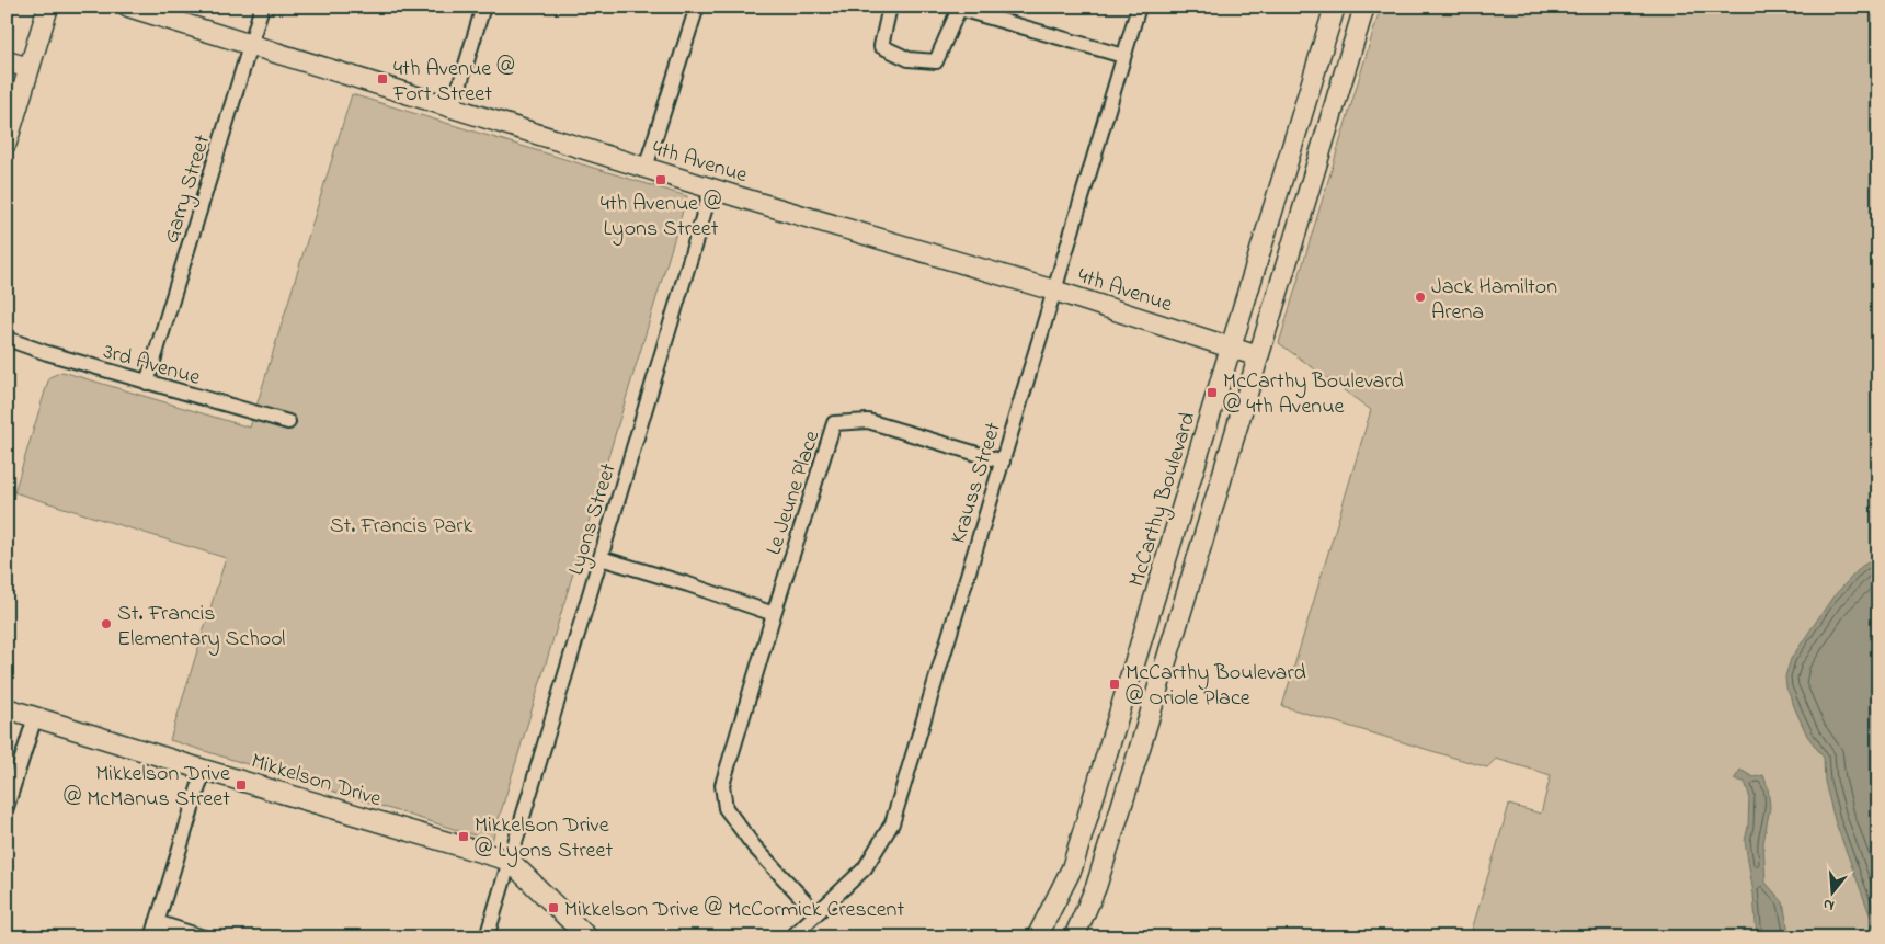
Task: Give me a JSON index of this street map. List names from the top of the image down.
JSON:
{
  "streets": {
    "street": [
      "4th Avenue",
      "Garry Street",
      "3rd Avenue",
      "Krauss Street",
      "Le Jeune Place",
      "McCarthy Boulevard",
      "Lyons Street",
      "Mikkelson Drive"
    ]
  },
  "crossings": [
    ["4th Avenue", "Garry Street"],
    ["4th Avenue", "Krauss Street"],
    ["4th Avenue", "McCarthy Boulevard"],
    ["4th Avenue", "Lyons Street"],
    ["Garry Street", "3rd Avenue"],
    ["Krauss Street", "Le Jeune Place"],
    ["Lyons Street", "Mikkelson Drive"]
  ],
  "parks": ["St. Francis Park"],
  "places": {
    "transit": [
      "4th Avenue @ Fort Street",
      "4th Avenue @ Lyons Street",
      "McCarthy Boulevard @ 4th Avenue",
      "McCarthy Boulevard @ Oriole Place",
      "Mikkelson Drive @ McManus Street",
      "Mikkelson Drive @ Lyons Street",
      "Mikkelson Drive @ McCormick Crescent"
    ],
    "other": ["Jack Hamilton Arena", "St. Francis Elementary School"]
  },
  "north": "bottom"
}
